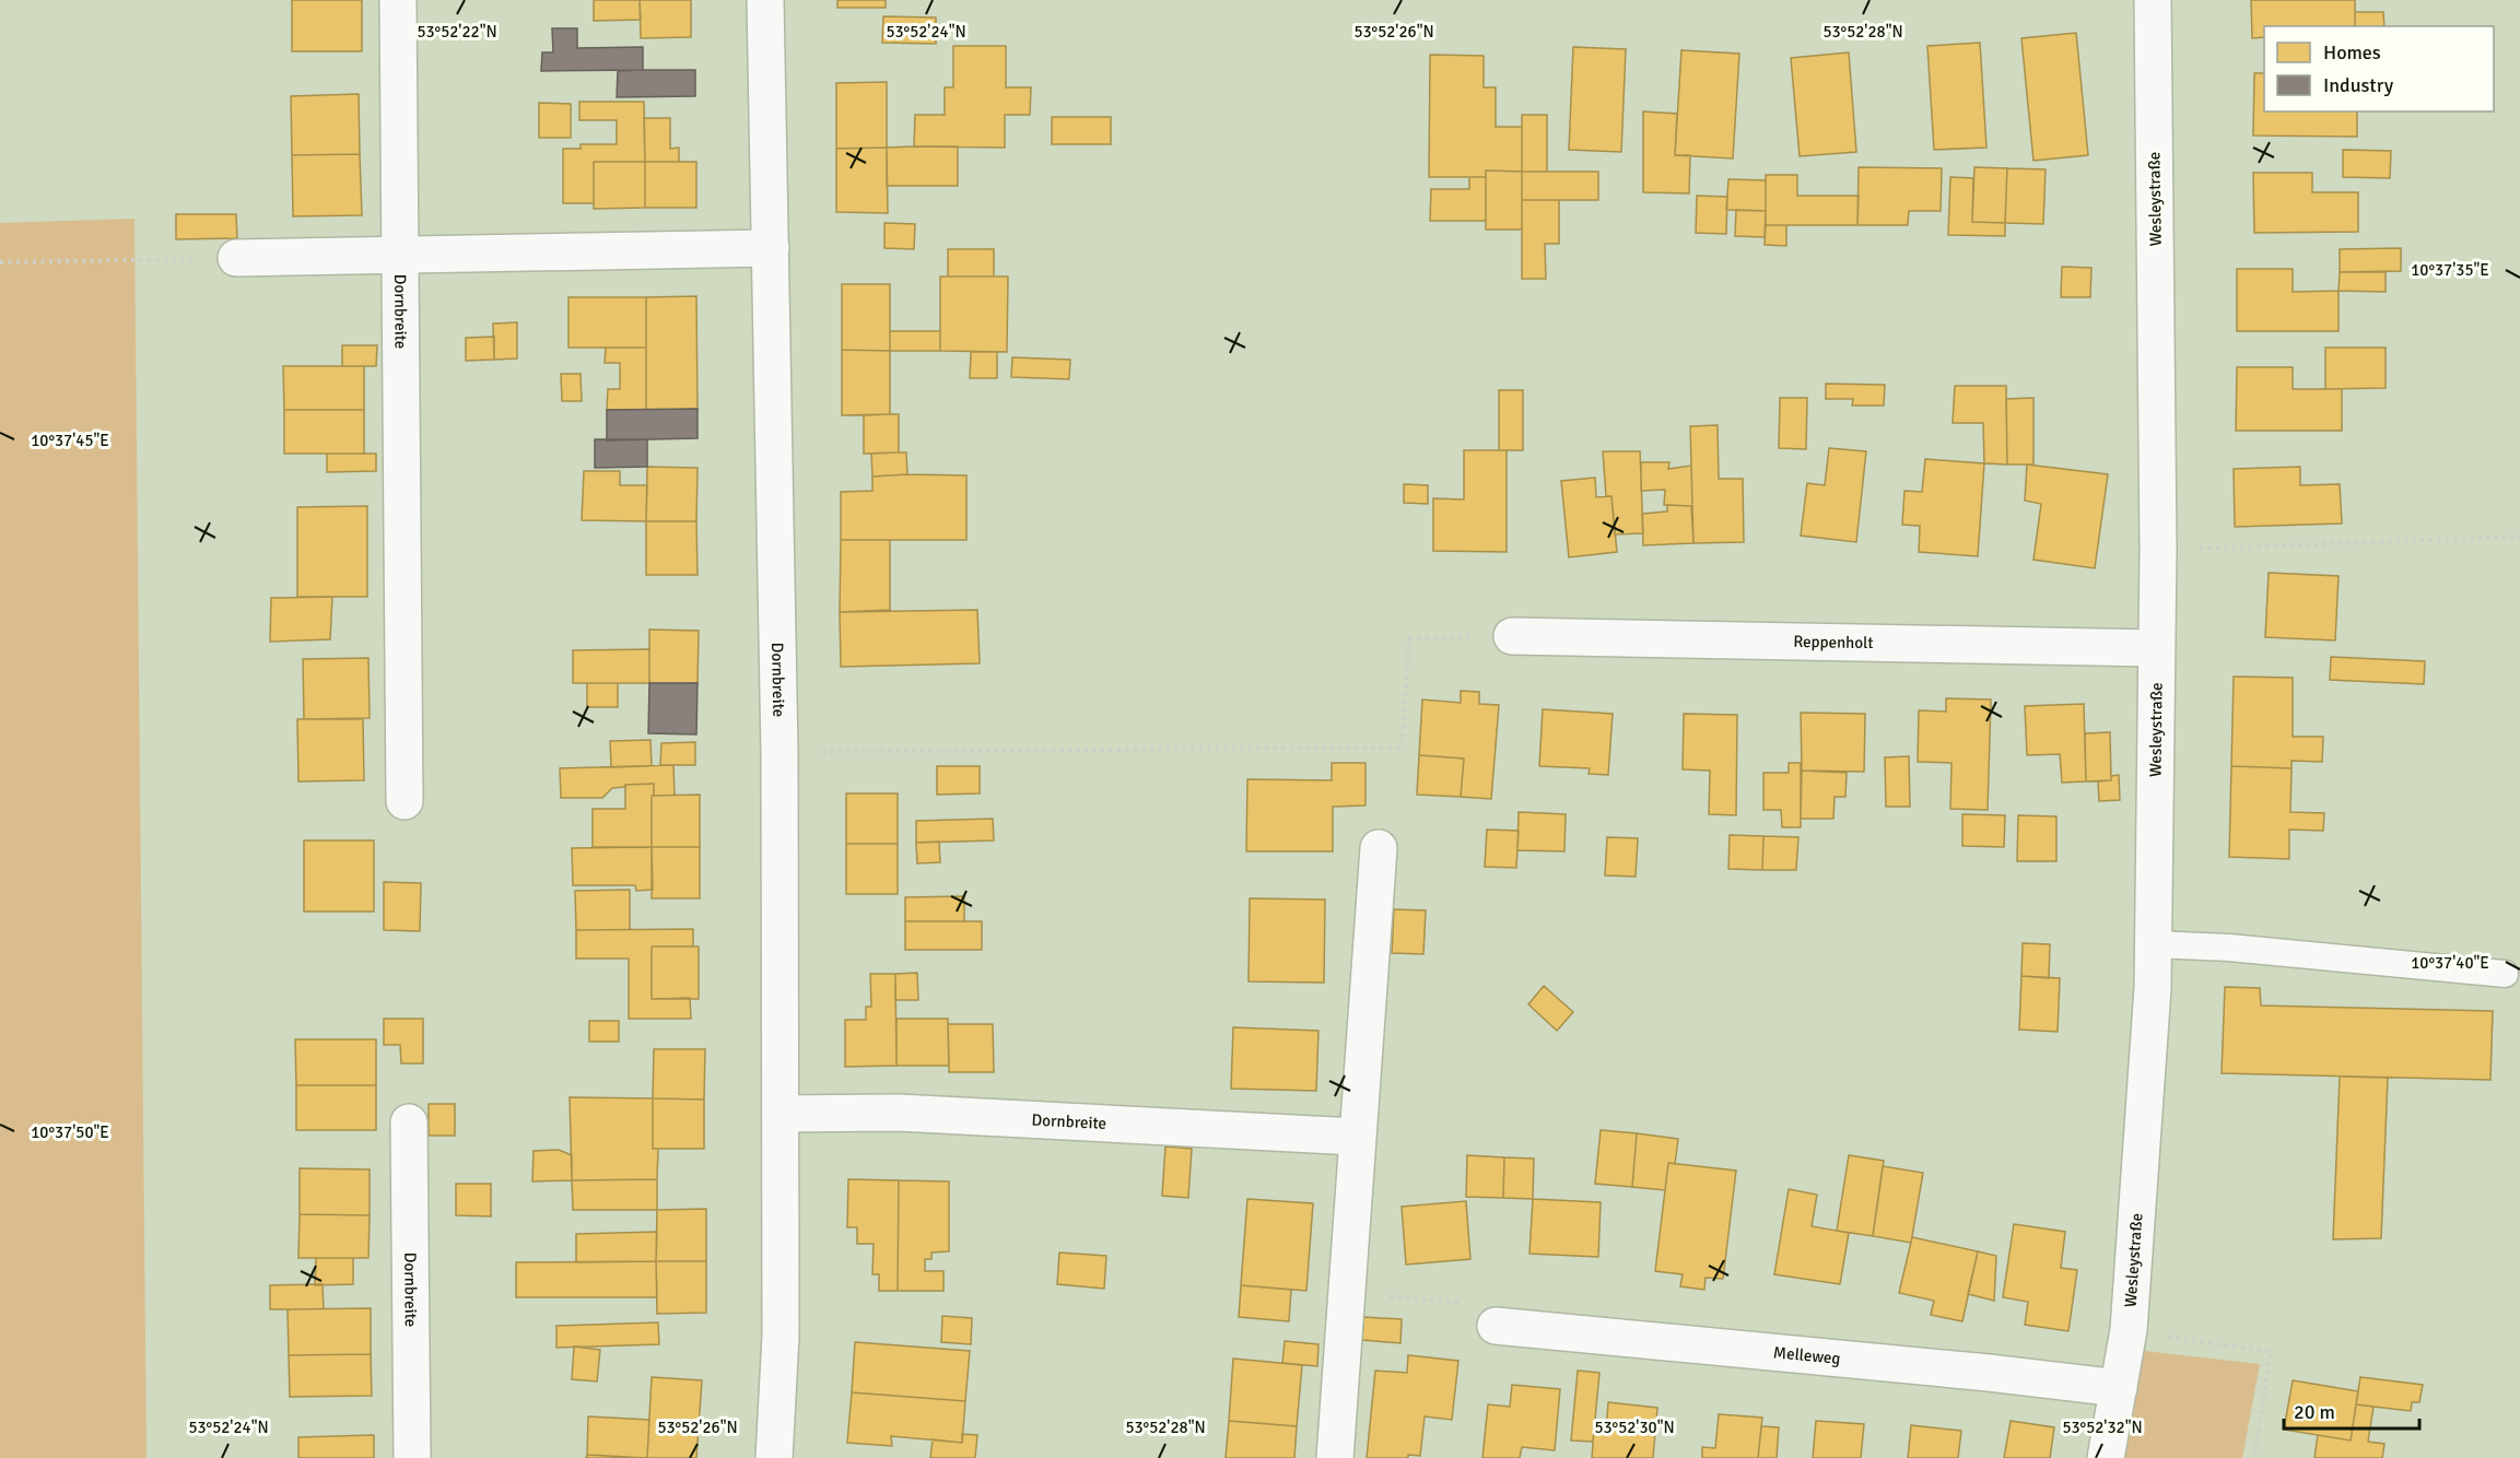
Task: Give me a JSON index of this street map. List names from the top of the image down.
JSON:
{
  "streets": {
    "street": [
      "Wesleystraße",
      "Dornbreite",
      "Reppenholt",
      "Melleweg"
    ]
  },
  "crossings": [
    ["Wesleystraße", "Reppenholt"],
    ["Wesleystraße", "Melleweg"]
  ],
  "legend": ["Homes", "Industry"],
  "scale_bar": "20 m",
  "coordinates": [
    "53°52'22\"N",
    "53°52'24\"N",
    "53°52'26\"N",
    "53°52'28\"N",
    "10°37'35\"E",
    "10°37'45\"E",
    "10°37'40\"E",
    "10°37'50\"E",
    "53°52'30\"N",
    "53°52'32\"N"
  ]
}
